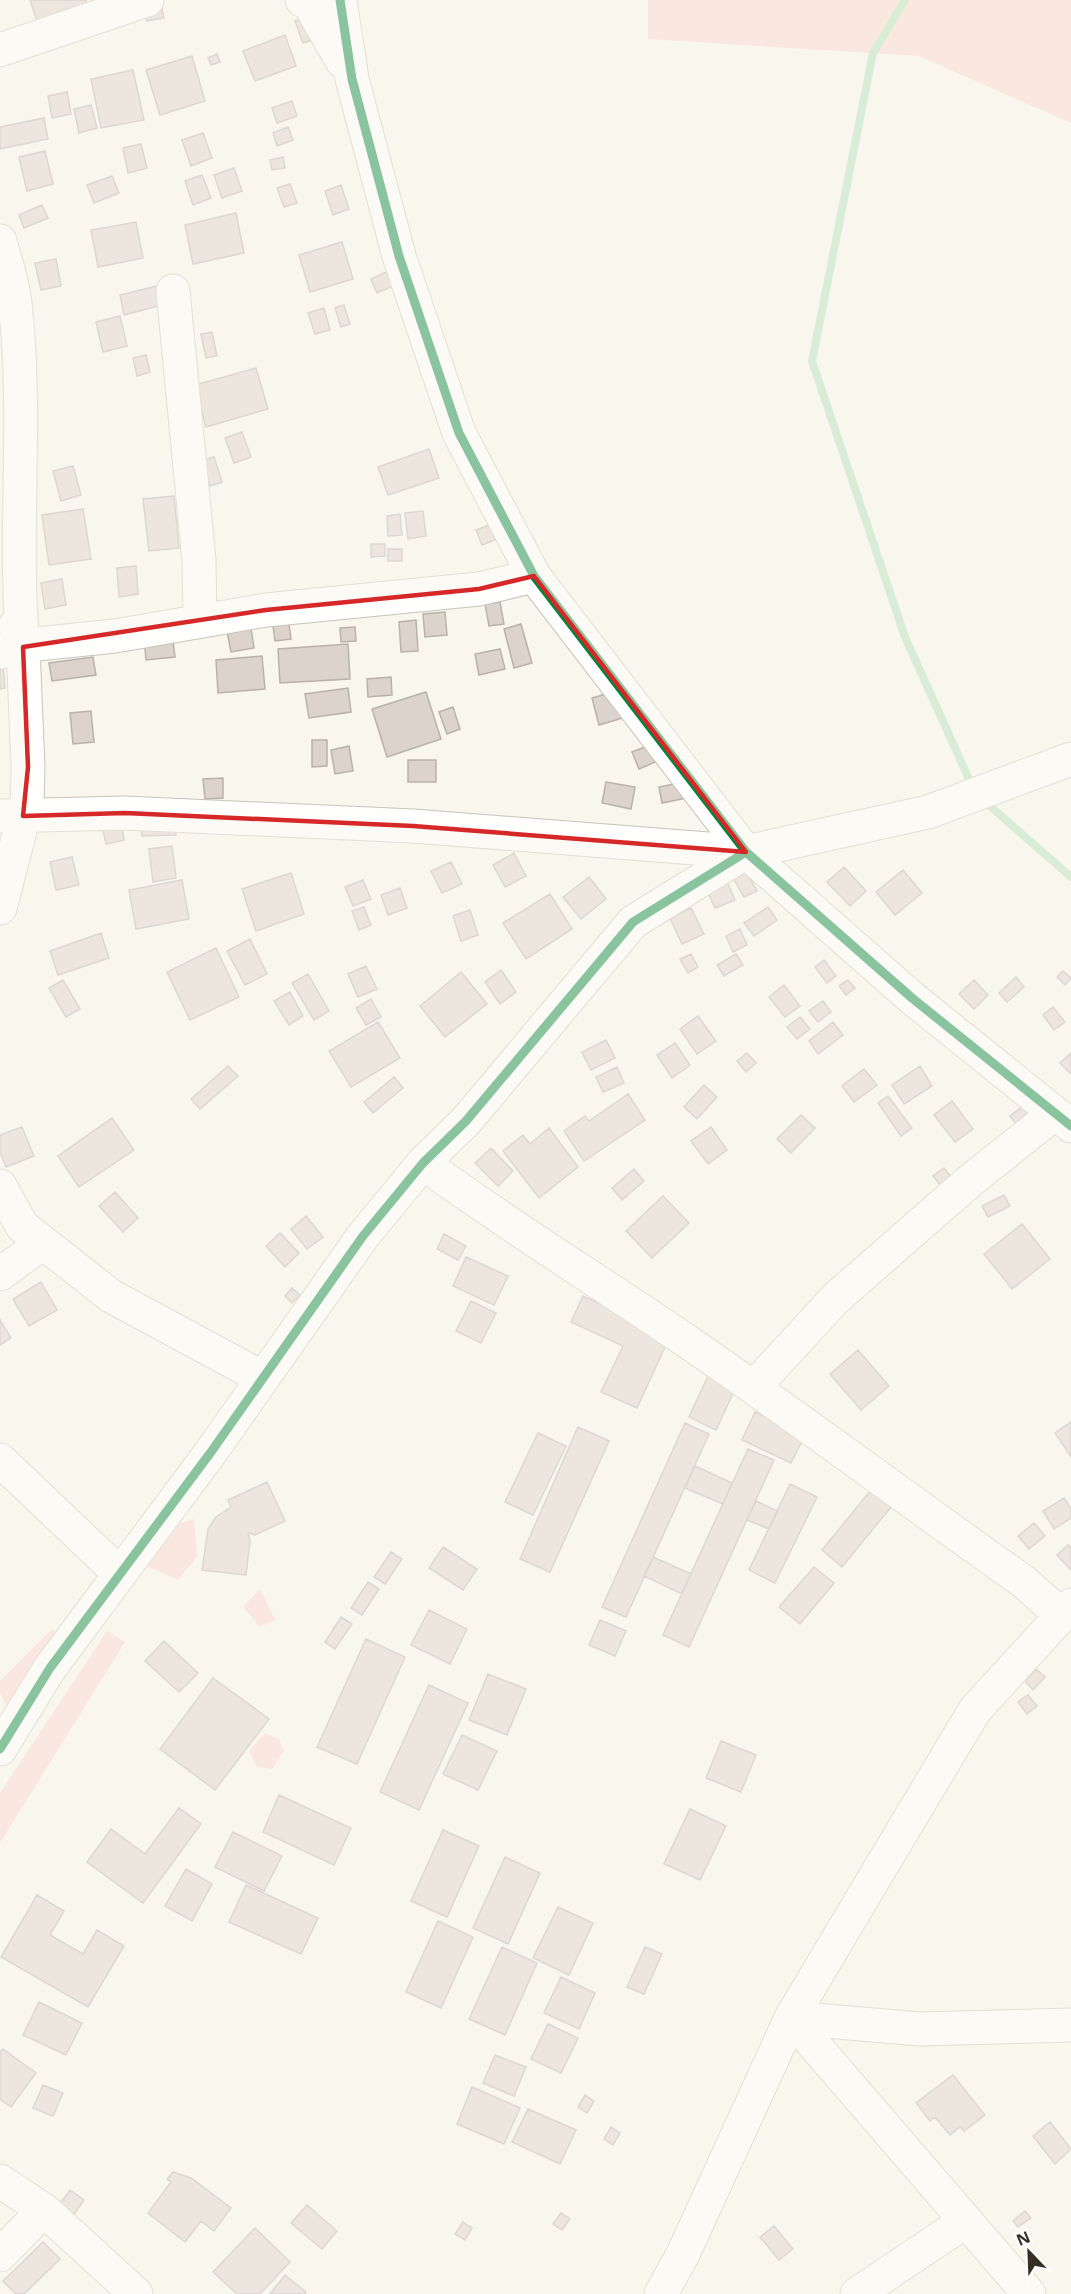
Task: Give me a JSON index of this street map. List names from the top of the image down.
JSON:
{
  "north": "top left"
}
